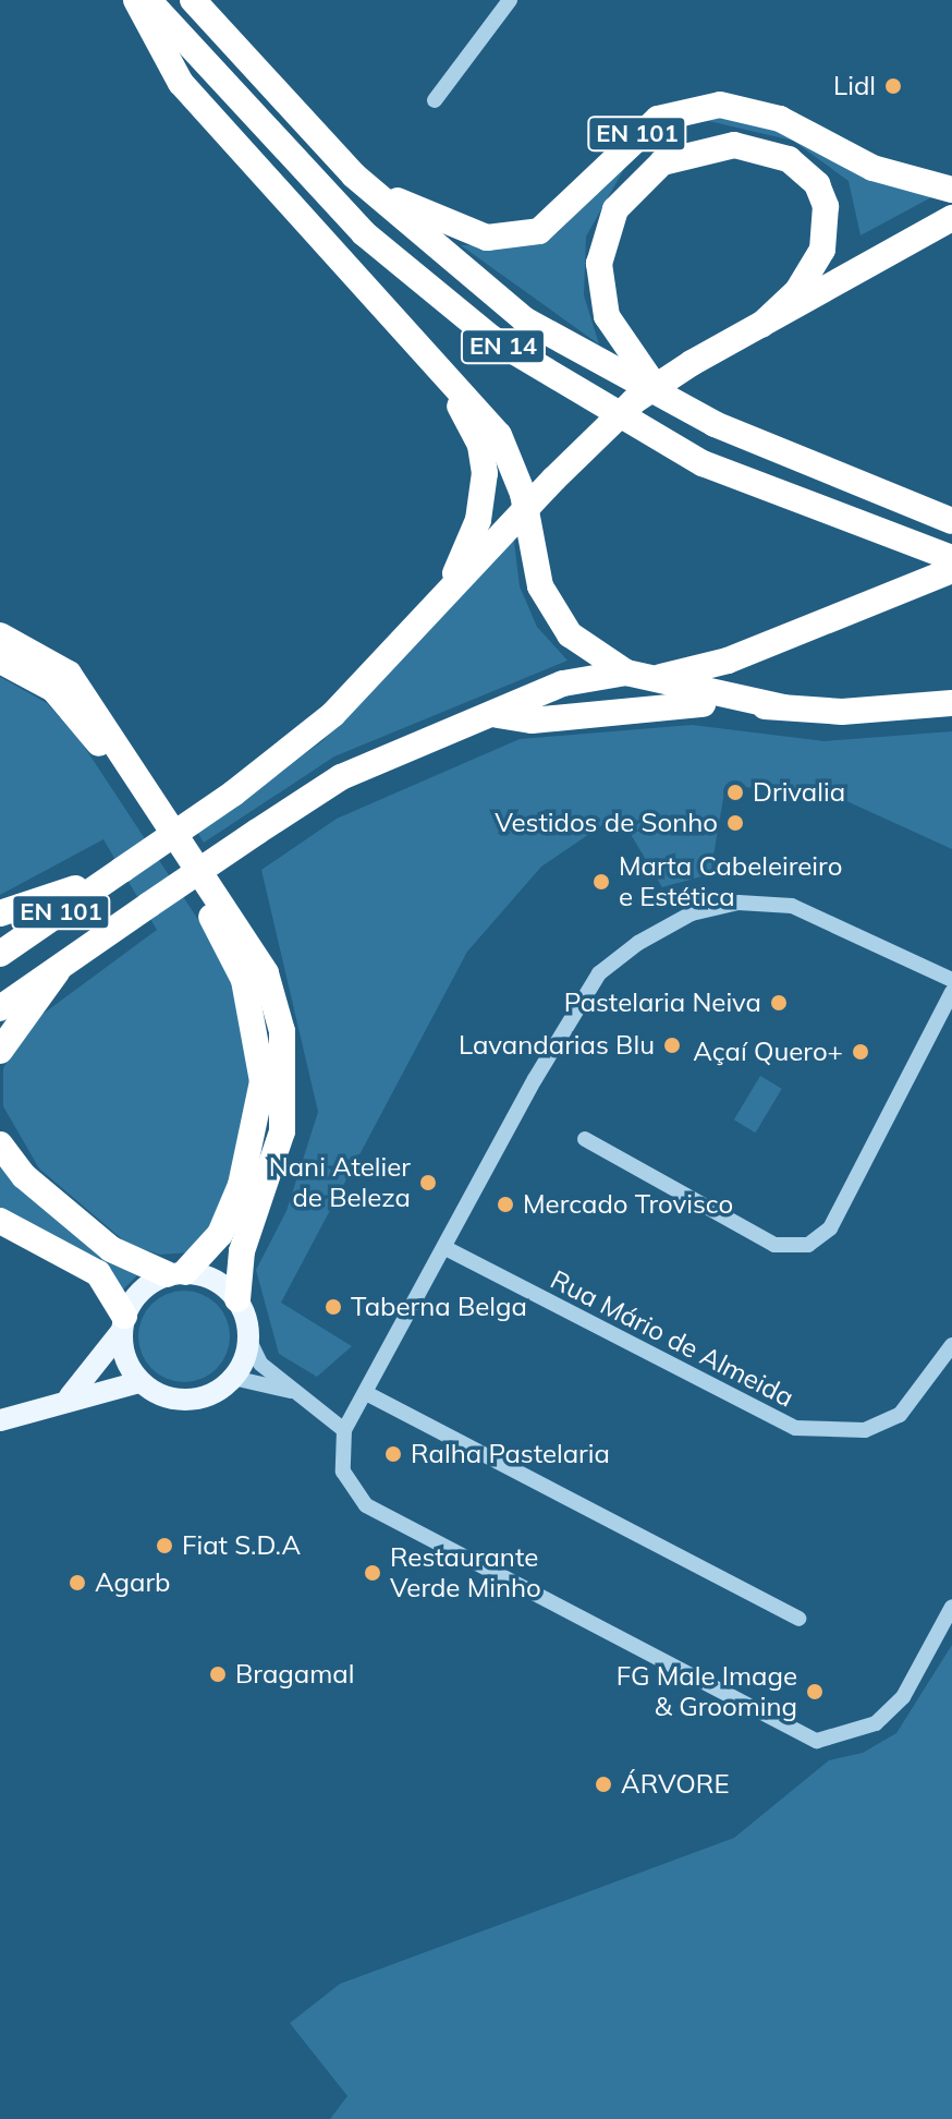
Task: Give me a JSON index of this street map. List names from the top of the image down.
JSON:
{
  "streets": {
    "highway": ["EN 101", "EN 14"],
    "street": ["Rua Mário de Almeida"]
  },
  "crossings": [
    ["EN 101", "EN 14"]
  ],
  "places": [
    "Lidl",
    "Drivalia",
    "Vestidos de Sonho",
    "Marta Cabeleireiro e Estética",
    "Pastelaria Neiva",
    "Lavandarias Blu",
    "Açaí Quero+",
    "Nani Atelier de Beleza",
    "Mercado Trovisco",
    "Taberna Belga",
    "Ralha Pastelaria",
    "Fiat S.D.A",
    "Restaurante Verde Minho",
    "Agarb",
    "Bragamal",
    "FG Male Image & Grooming",
    "ÁRVORE"
  ]
}
